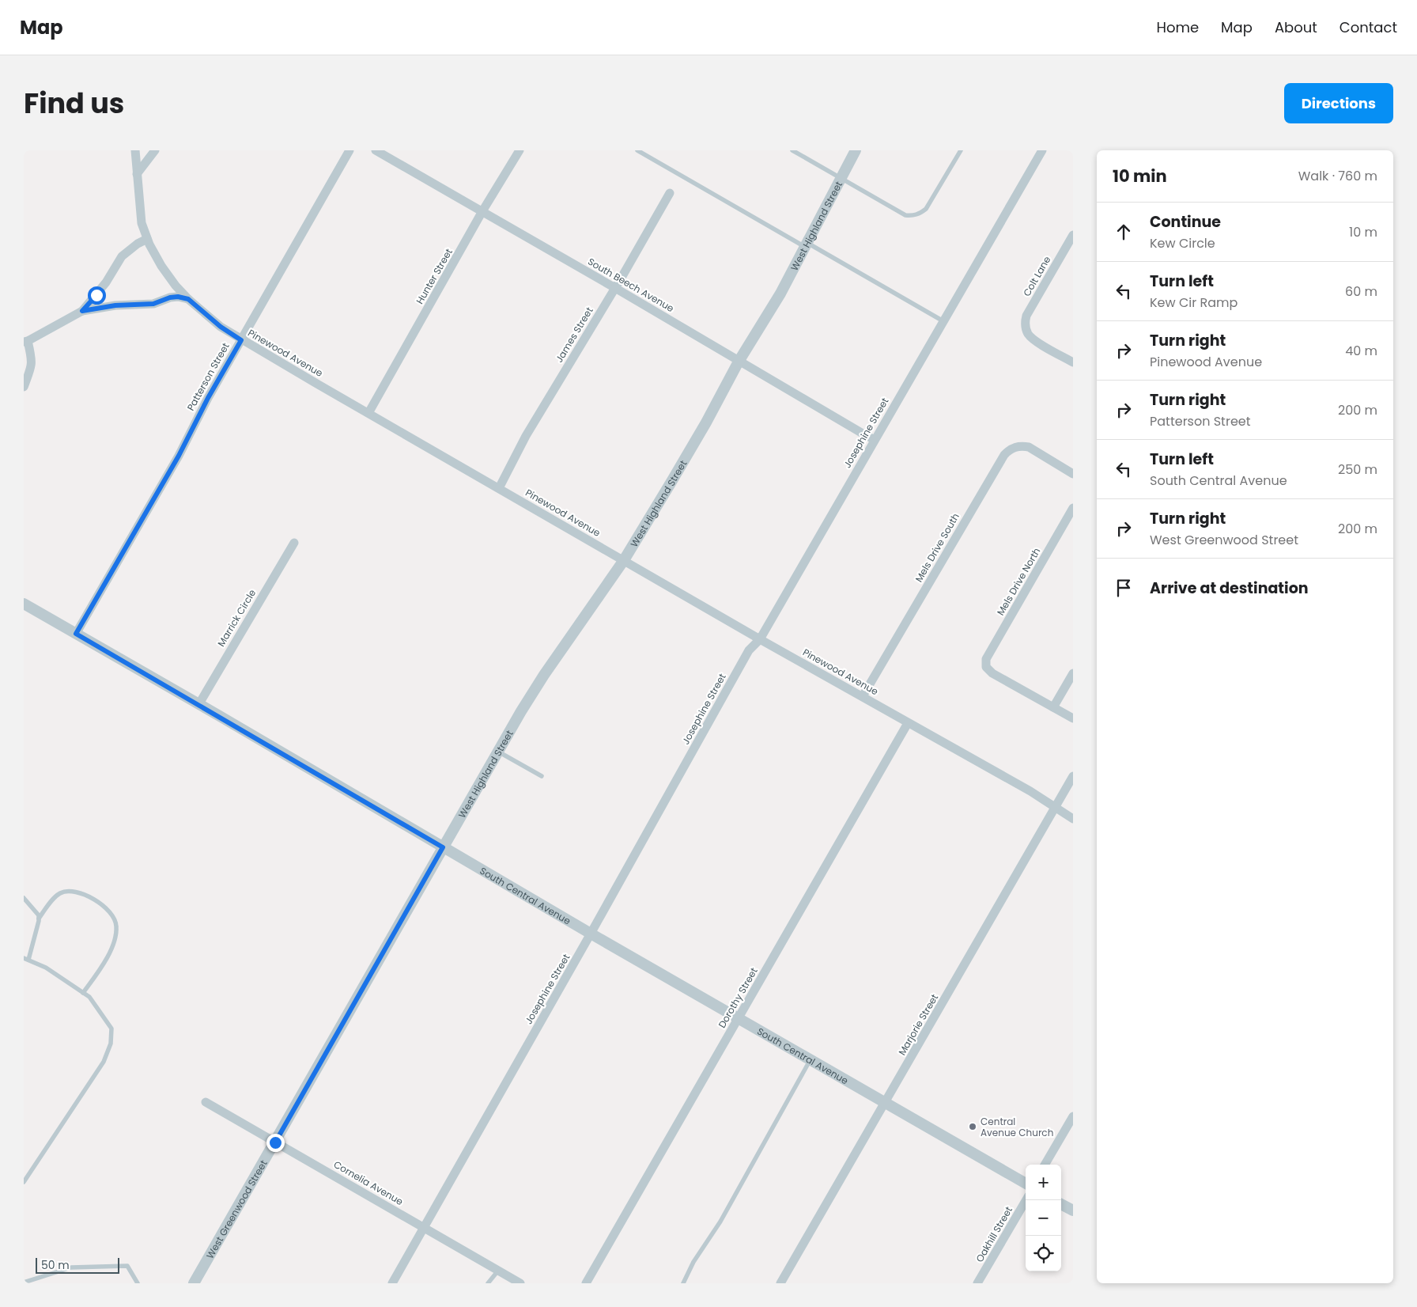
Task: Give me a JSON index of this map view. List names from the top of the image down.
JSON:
{
  "streets": {
    "street": [
      "West Highland Street",
      "Hunter Street",
      "Colt Lane",
      "South Beech Avenue",
      "James Street",
      "Pinewood Avenue",
      "Patterson Street",
      "Josephine Street",
      "Mels Drive South",
      "Mels Drive North",
      "Marrick Circle",
      "South Central Avenue",
      "Dorothy Street",
      "Marjorie Street",
      "Cornelia Avenue",
      "West Greenwood Street",
      "Oakhill Street"
    ]
  },
  "crossings": [
    ["West Highland Street", "South Beech Avenue"],
    ["West Highland Street", "Pinewood Avenue"],
    ["West Highland Street", "South Central Avenue"],
    ["West Highland Street", "West Greenwood Street"],
    ["Hunter Street", "South Beech Avenue"],
    ["Hunter Street", "Pinewood Avenue"],
    ["South Beech Avenue", "James Street"],
    ["South Beech Avenue", "Josephine Street"],
    ["James Street", "Pinewood Avenue"],
    ["Pinewood Avenue", "Patterson Street"],
    ["Pinewood Avenue", "Josephine Street"],
    ["Pinewood Avenue", "Mels Drive South"],
    ["Pinewood Avenue", "Dorothy Street"],
    ["Pinewood Avenue", "Marjorie Street"],
    ["Patterson Street", "South Central Avenue"],
    ["Josephine Street", "South Central Avenue"],
    ["Josephine Street", "Cornelia Avenue"],
    ["Marrick Circle", "South Central Avenue"],
    ["South Central Avenue", "Dorothy Street"],
    ["South Central Avenue", "Marjorie Street"],
    ["South Central Avenue", "West Greenwood Street"],
    ["Cornelia Avenue", "West Greenwood Street"]
  ],
  "places": ["Central Avenue Church"],
  "scale_bar": "50 m",
  "page": {
    "header": "Map",
    "nav": [
      "Home",
      "Map",
      "About",
      "Contact"
    ],
    "title": "Find us",
    "buttons": "Directions",
    "heading": ["10 min", "Walk · 760 m"],
    "list": [
      ["Continue", "Kew Circle", "10 m"],
      ["Turn left", "Kew Cir Ramp", "60 m"],
      ["Turn right", "Pinewood Avenue", "40 m"],
      ["Turn right", "Patterson Street", "200 m"],
      ["Turn left", "South Central Avenue", "250 m"],
      ["Turn right", "West Greenwood Street", "200 m"],
      "Arrive at destination"
    ],
    "map_buttons": ["+", "−"],
    "scale": "50 m"
  }
}
